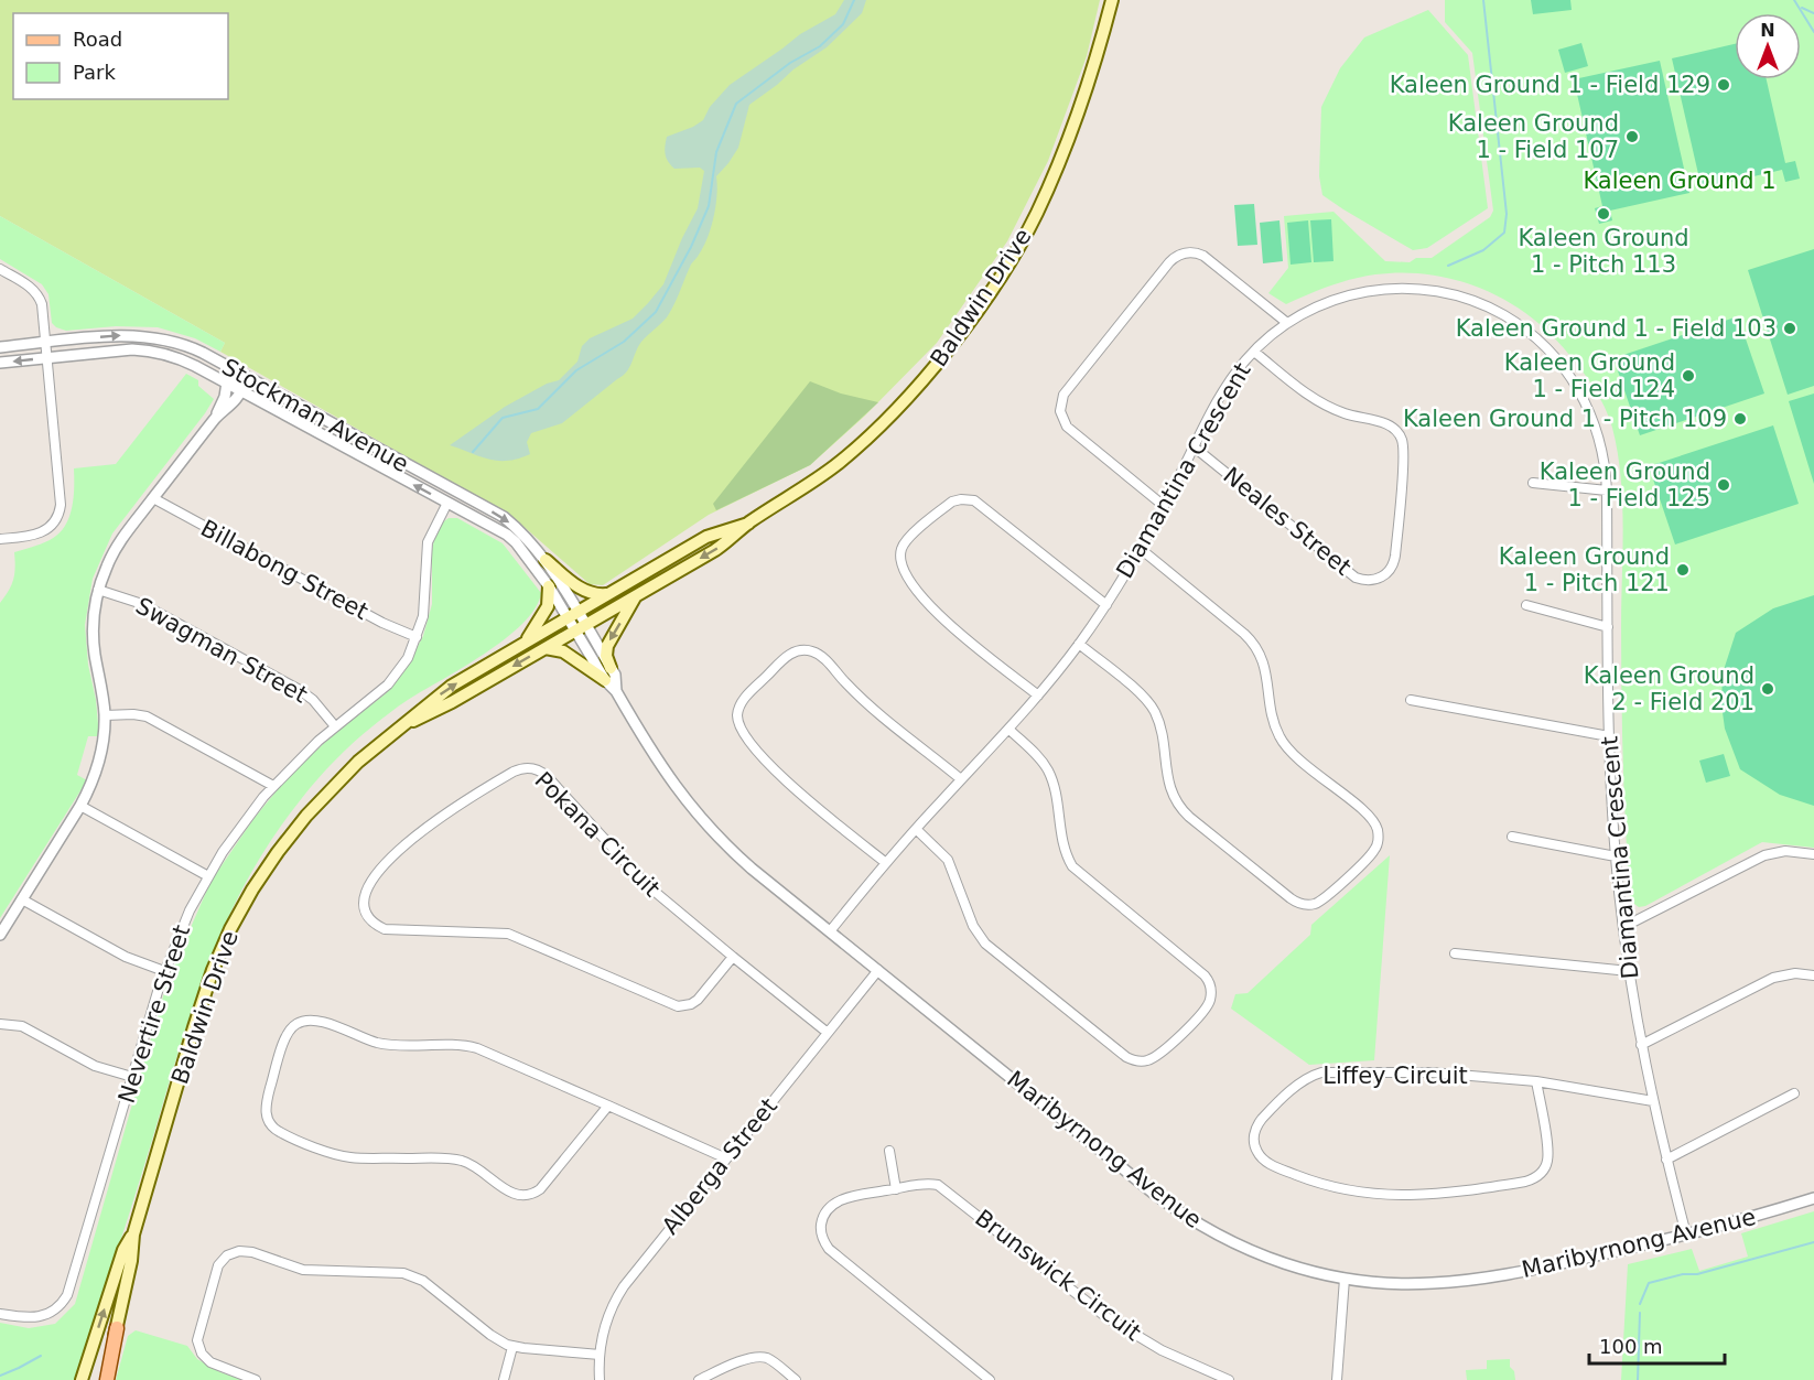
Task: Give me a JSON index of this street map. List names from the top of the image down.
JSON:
{
  "streets": {
    "main road": ["Baldwin Drive"],
    "street": [
      "Stockman Avenue",
      "Diamantina Crescent",
      "Neales Street",
      "Billabong Street",
      "Swagman Street",
      "Pokana Circuit",
      "Nevertire Street",
      "Liffey Circuit",
      "Maribyrnong Avenue",
      "Alberga Street",
      "Brunswick Circuit"
    ]
  },
  "crossings": [
    ["Baldwin Drive", "Stockman Avenue"],
    ["Baldwin Drive", "Maribyrnong Avenue"],
    ["Stockman Avenue", "Nevertire Street"],
    ["Diamantina Crescent", "Neales Street"],
    ["Diamantina Crescent", "Liffey Circuit"],
    ["Diamantina Crescent", "Maribyrnong Avenue"],
    ["Billabong Street", "Nevertire Street"],
    ["Swagman Street", "Nevertire Street"],
    ["Pokana Circuit", "Alberga Street"],
    ["Maribyrnong Avenue", "Alberga Street"]
  ],
  "parks": ["Kaleen Ground 1"],
  "places": [
    "Kaleen Ground 1 - Field 129",
    "Kaleen Ground 1 - Field 107",
    "Kaleen Ground 1 - Pitch 113",
    "Kaleen Ground 1 - Field 103",
    "Kaleen Ground 1 - Field 124",
    "Kaleen Ground 1 - Pitch 109",
    "Kaleen Ground 1 - Field 125",
    "Kaleen Ground 1 - Pitch 121",
    "Kaleen Ground 2 - Field 201"
  ],
  "legend": ["Road", "Park"],
  "scale_bar": "100 m",
  "north": "top"
}
